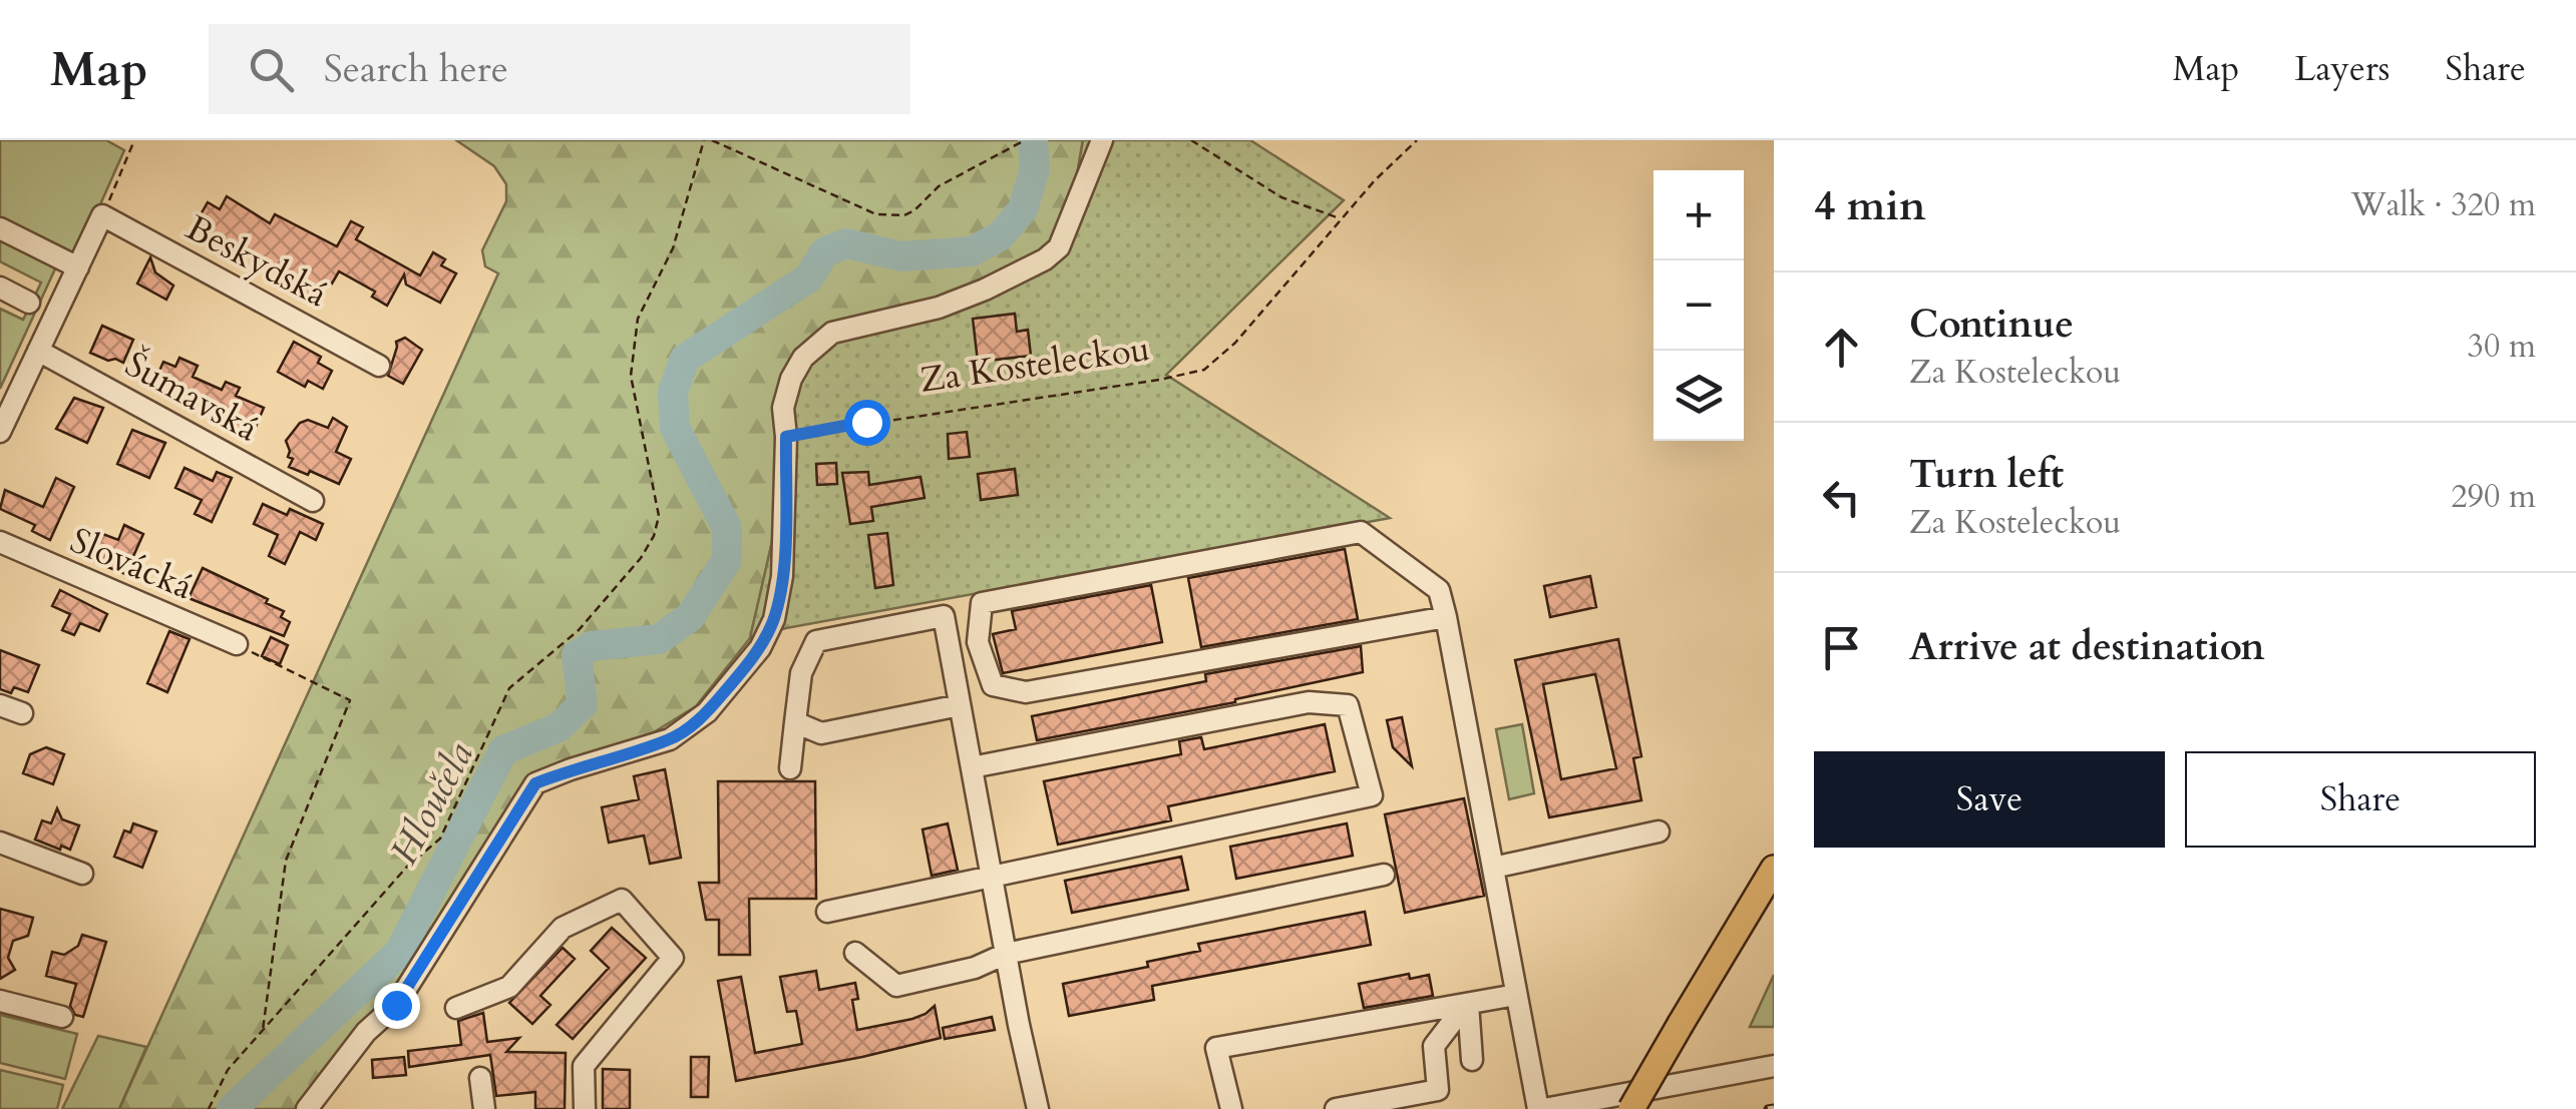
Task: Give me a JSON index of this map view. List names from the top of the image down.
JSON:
{
  "streets": {
    "street": ["Beskydská", "Šumavská", "Slovácká"],
    "path": ["Za Kosteleckou"]
  },
  "water": ["Hloučela"],
  "page": {
    "header": "Map",
    "search": "Search here",
    "nav": ["Map", "Layers", "Share"],
    "heading": ["4 min", "Walk · 320 m"],
    "map_buttons": ["+", "−"],
    "list": [
      ["Continue", "Za Kosteleckou", "30 m"],
      ["Turn left", "Za Kosteleckou", "290 m"],
      "Arrive at destination"
    ],
    "buttons": ["Save", "Share"]
  }
}
